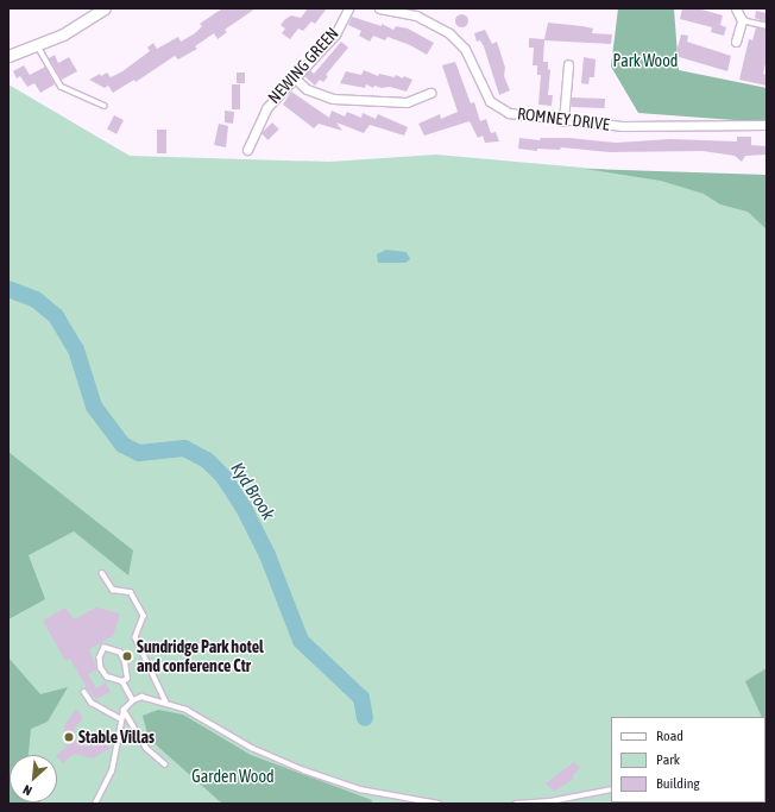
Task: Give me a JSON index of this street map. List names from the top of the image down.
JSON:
{
  "streets": {
    "street": ["NEWING GREEN", "ROMNEY DRIVE"]
  },
  "water": ["Kyd Brook"],
  "parks": ["Park Wood", "Garden Wood"],
  "places": ["Sundridge Park hotel and conference Ctr", "Stable Villas"],
  "legend": ["Road", "Park", "Building"],
  "north": "bottom left"
}
